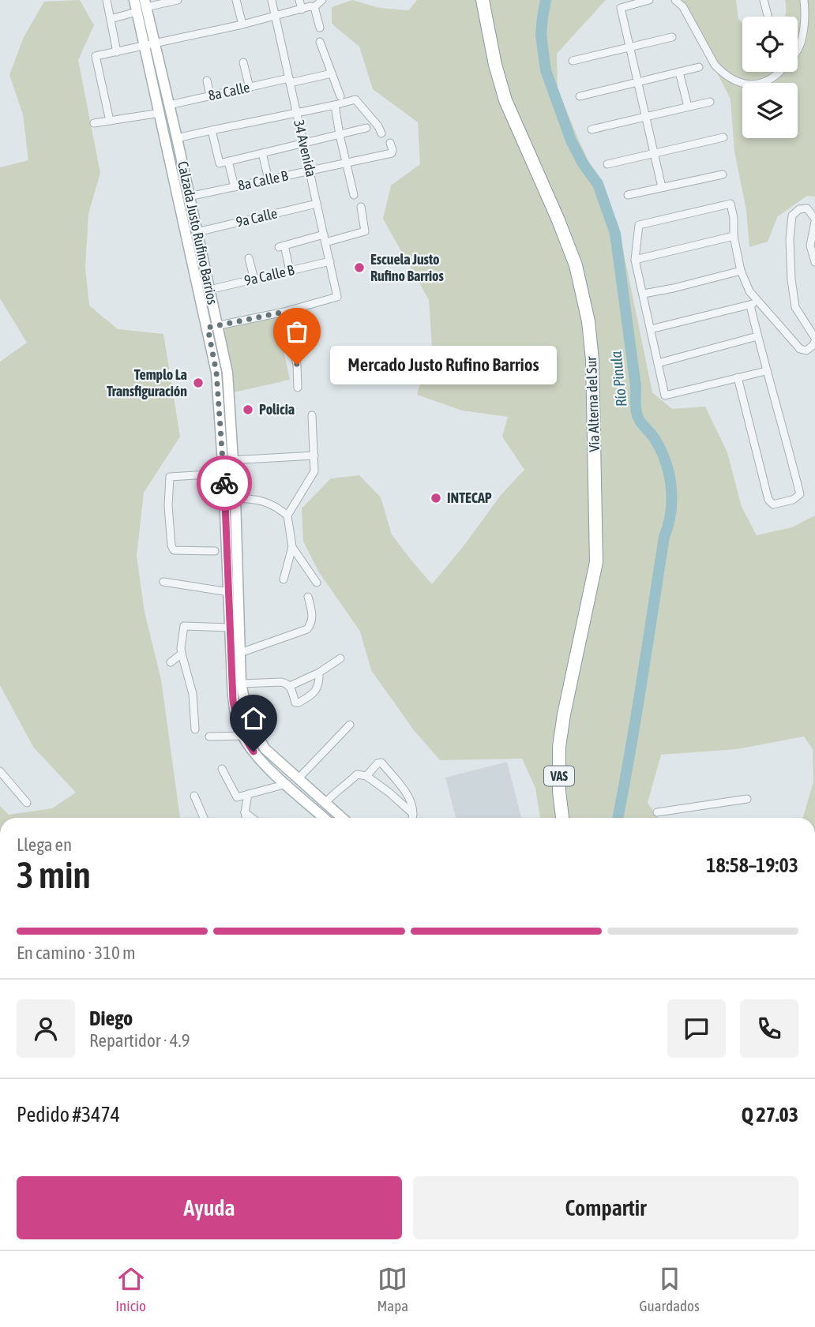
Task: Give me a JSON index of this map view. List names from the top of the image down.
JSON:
{
  "streets": {
    "highway": ["Vía Alterna del Sur", "VAS"],
    "street": [
      "8a Calle",
      "34 Avenida",
      "8a Calle B",
      "9a Calle",
      "Calzada Justo Rufino Barrios",
      "9a Calle B"
    ]
  },
  "crossings": [
    ["8a Calle", "34 Avenida"],
    ["8a Calle", "Calzada Justo Rufino Barrios"],
    ["34 Avenida", "8a Calle B"],
    ["34 Avenida", "9a Calle"],
    ["34 Avenida", "9a Calle B"],
    ["8a Calle B", "Calzada Justo Rufino Barrios"],
    ["9a Calle", "Calzada Justo Rufino Barrios"],
    ["Calzada Justo Rufino Barrios", "9a Calle B"]
  ],
  "water": ["Río Pinula"],
  "places": [
    "Escuela Justo Rufino Barrios",
    "Mercado Justo Rufino Barrios",
    "Templo La Transfiguración",
    "Policia",
    "INTECAP"
  ],
  "page": {
    "bubble": "Mercado Justo Rufino Barrios",
    "heading": ["3 min", "Llega en", "18:58–19:03"],
    "panel": [
      "Diego",
      "Repartidor · 4.9",
      "Pedido #3474",
      "Q 27.03"
    ],
    "bar": "En camino · 310 m",
    "buttons": ["Ayuda", "Compartir"],
    "tabs": ["Inicio", "Mapa", "Guardados"]
  }
}
